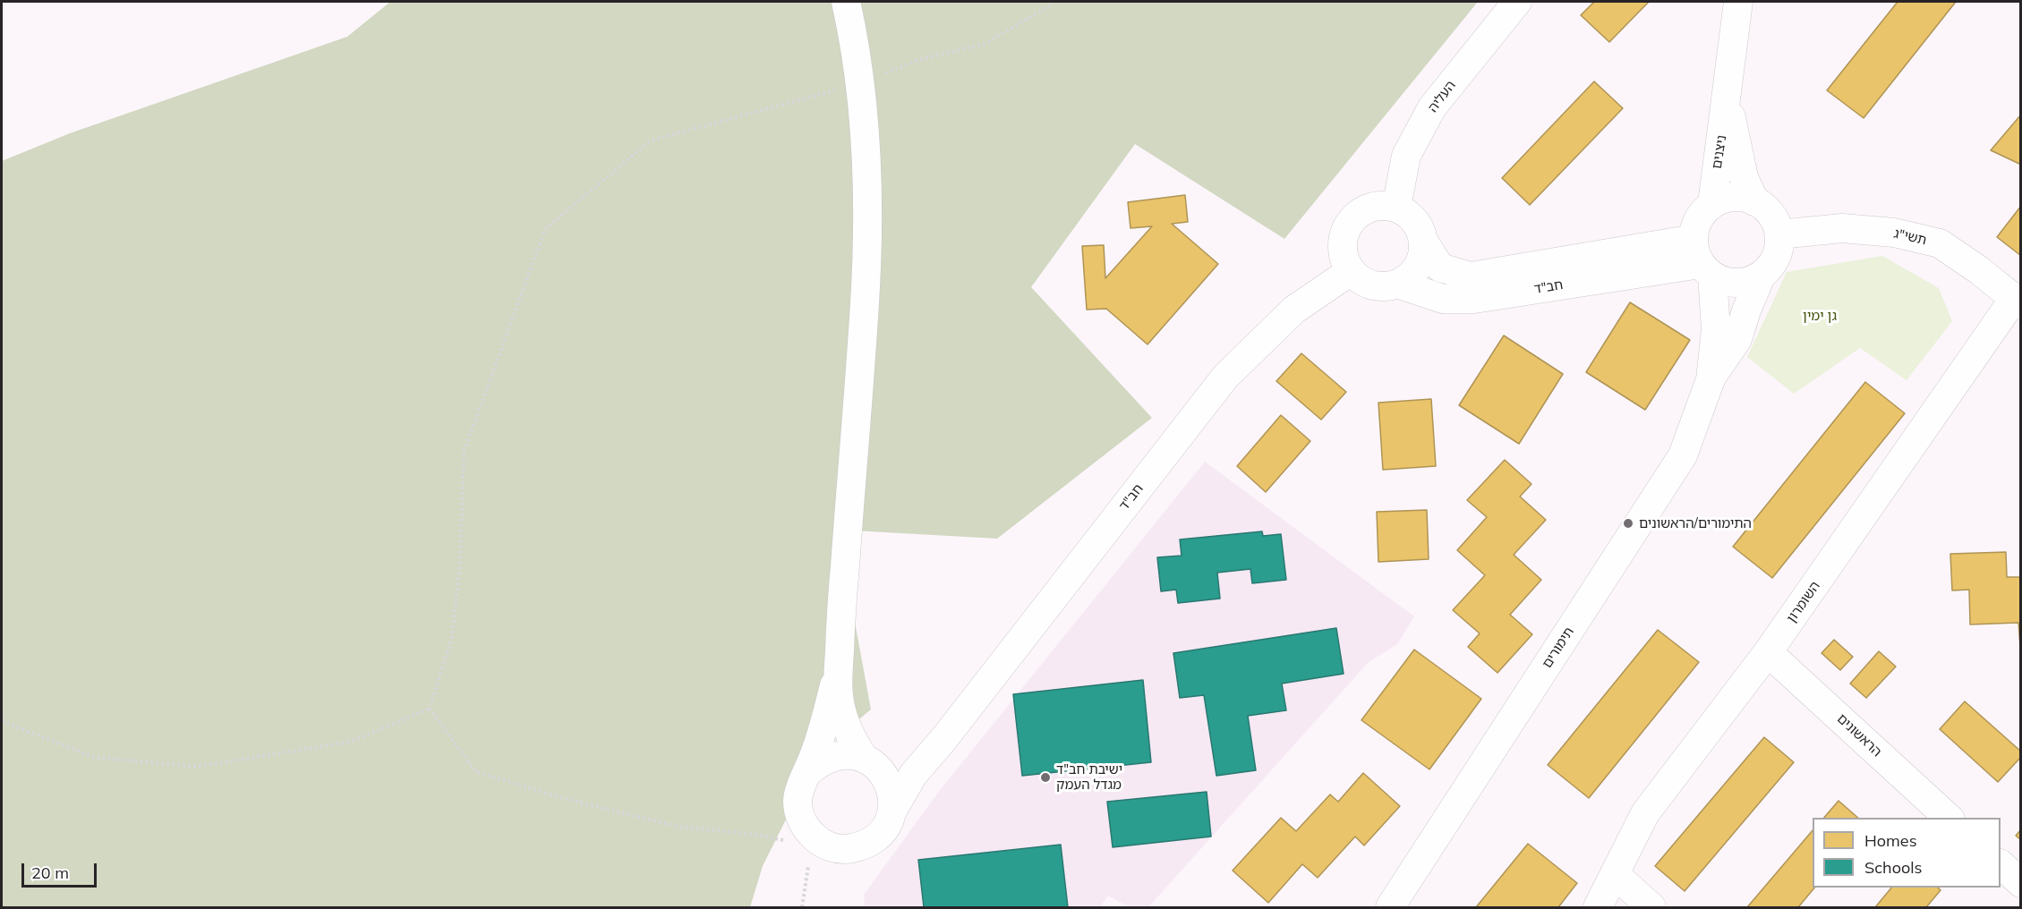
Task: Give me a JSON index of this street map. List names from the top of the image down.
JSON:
{
  "streets": {
    "street": [
      "העליה",
      "ניצנים",
      "תשי\"ג",
      "חב\"ד",
      "השומרון",
      "תימורים",
      "הראשונים"
    ]
  },
  "crossings": [
    ["העליה", "חב\"ד"],
    ["ניצנים", "תשי\"ג"],
    ["ניצנים", "חב\"ד"],
    ["ניצנים", "תימורים"],
    ["תשי\"ג", "חב\"ד"],
    ["תשי\"ג", "השומרון"],
    ["תשי\"ג", "תימורים"],
    ["חב\"ד", "תימורים"],
    ["השומרון", "הראשונים"]
  ],
  "parks": ["גן ימין"],
  "places": ["התימורים/הראשונים", "ישיבת חב\"ד מגדל העמק"],
  "legend": ["Homes", "Schools"],
  "scale_bar": "20 m"
}
